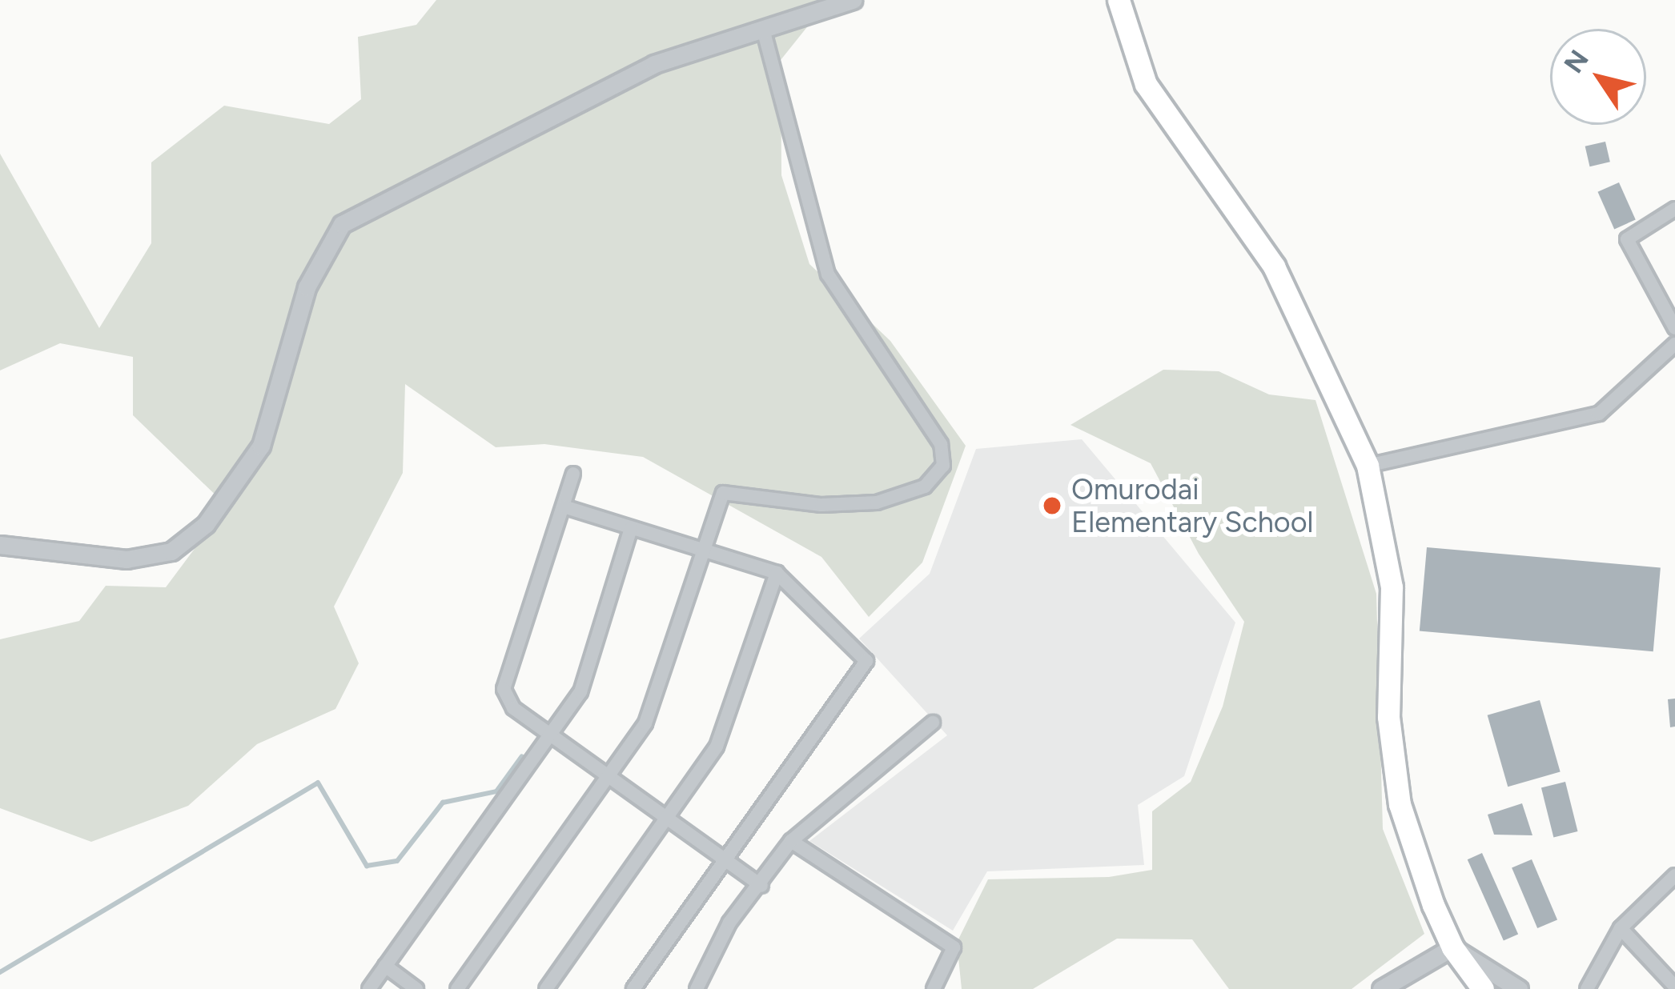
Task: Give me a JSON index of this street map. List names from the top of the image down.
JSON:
{
  "places": ["Omurodai Elementary School"],
  "north": "top left"
}
